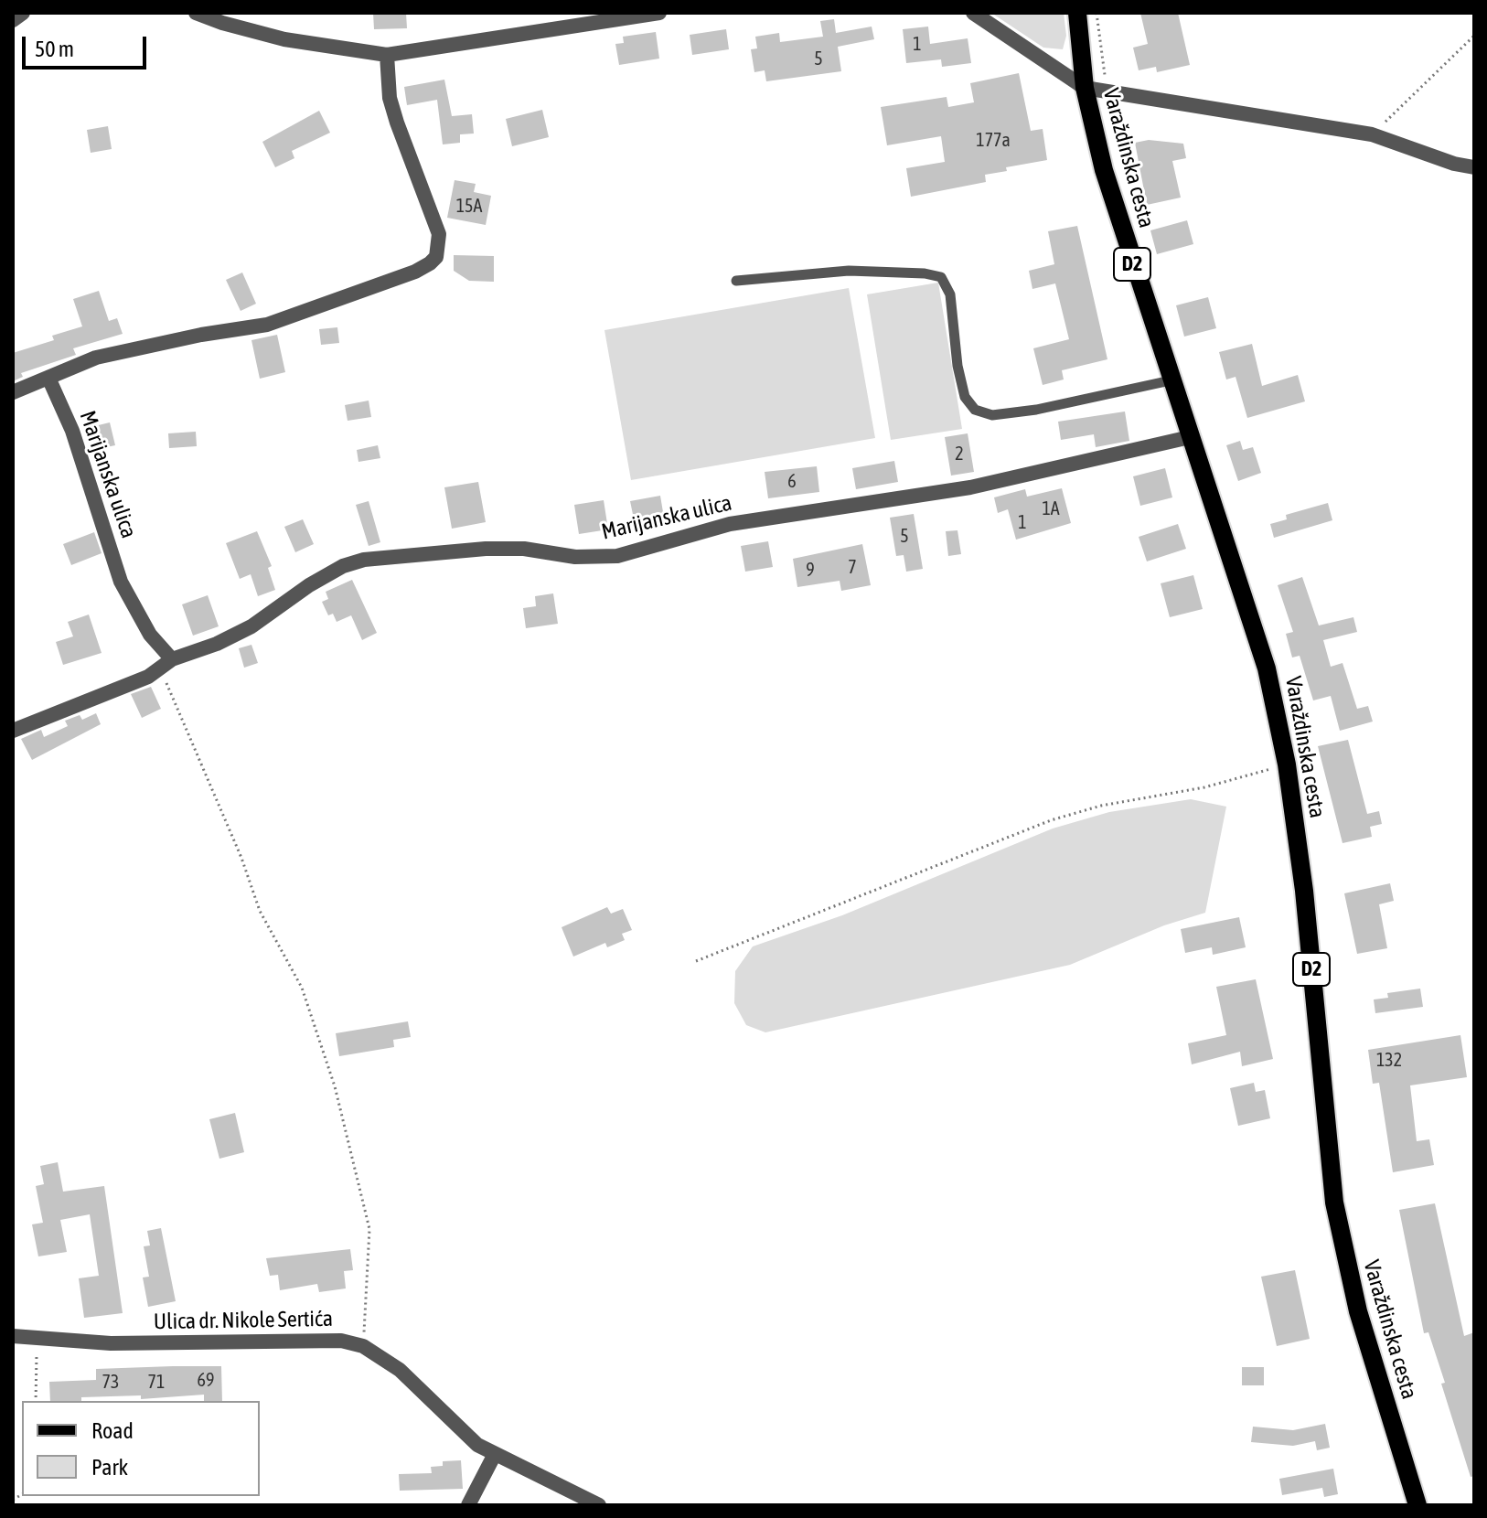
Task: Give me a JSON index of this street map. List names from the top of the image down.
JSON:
{
  "streets": {
    "main road": ["Varaždinska cesta", "D2"],
    "street": ["Marijanska ulica", "Ulica dr. Nikole Sertića"]
  },
  "crossings": [
    ["Varaždinska cesta", "Marijanska ulica"]
  ],
  "house_numbers": [
    "1",
    "5",
    "177a",
    "15A",
    "2",
    "6",
    "1A",
    "1",
    "5",
    "7",
    "9",
    "132",
    "69",
    "73",
    "71"
  ],
  "legend": ["Road", "Park"],
  "scale_bar": "50 m"
}
